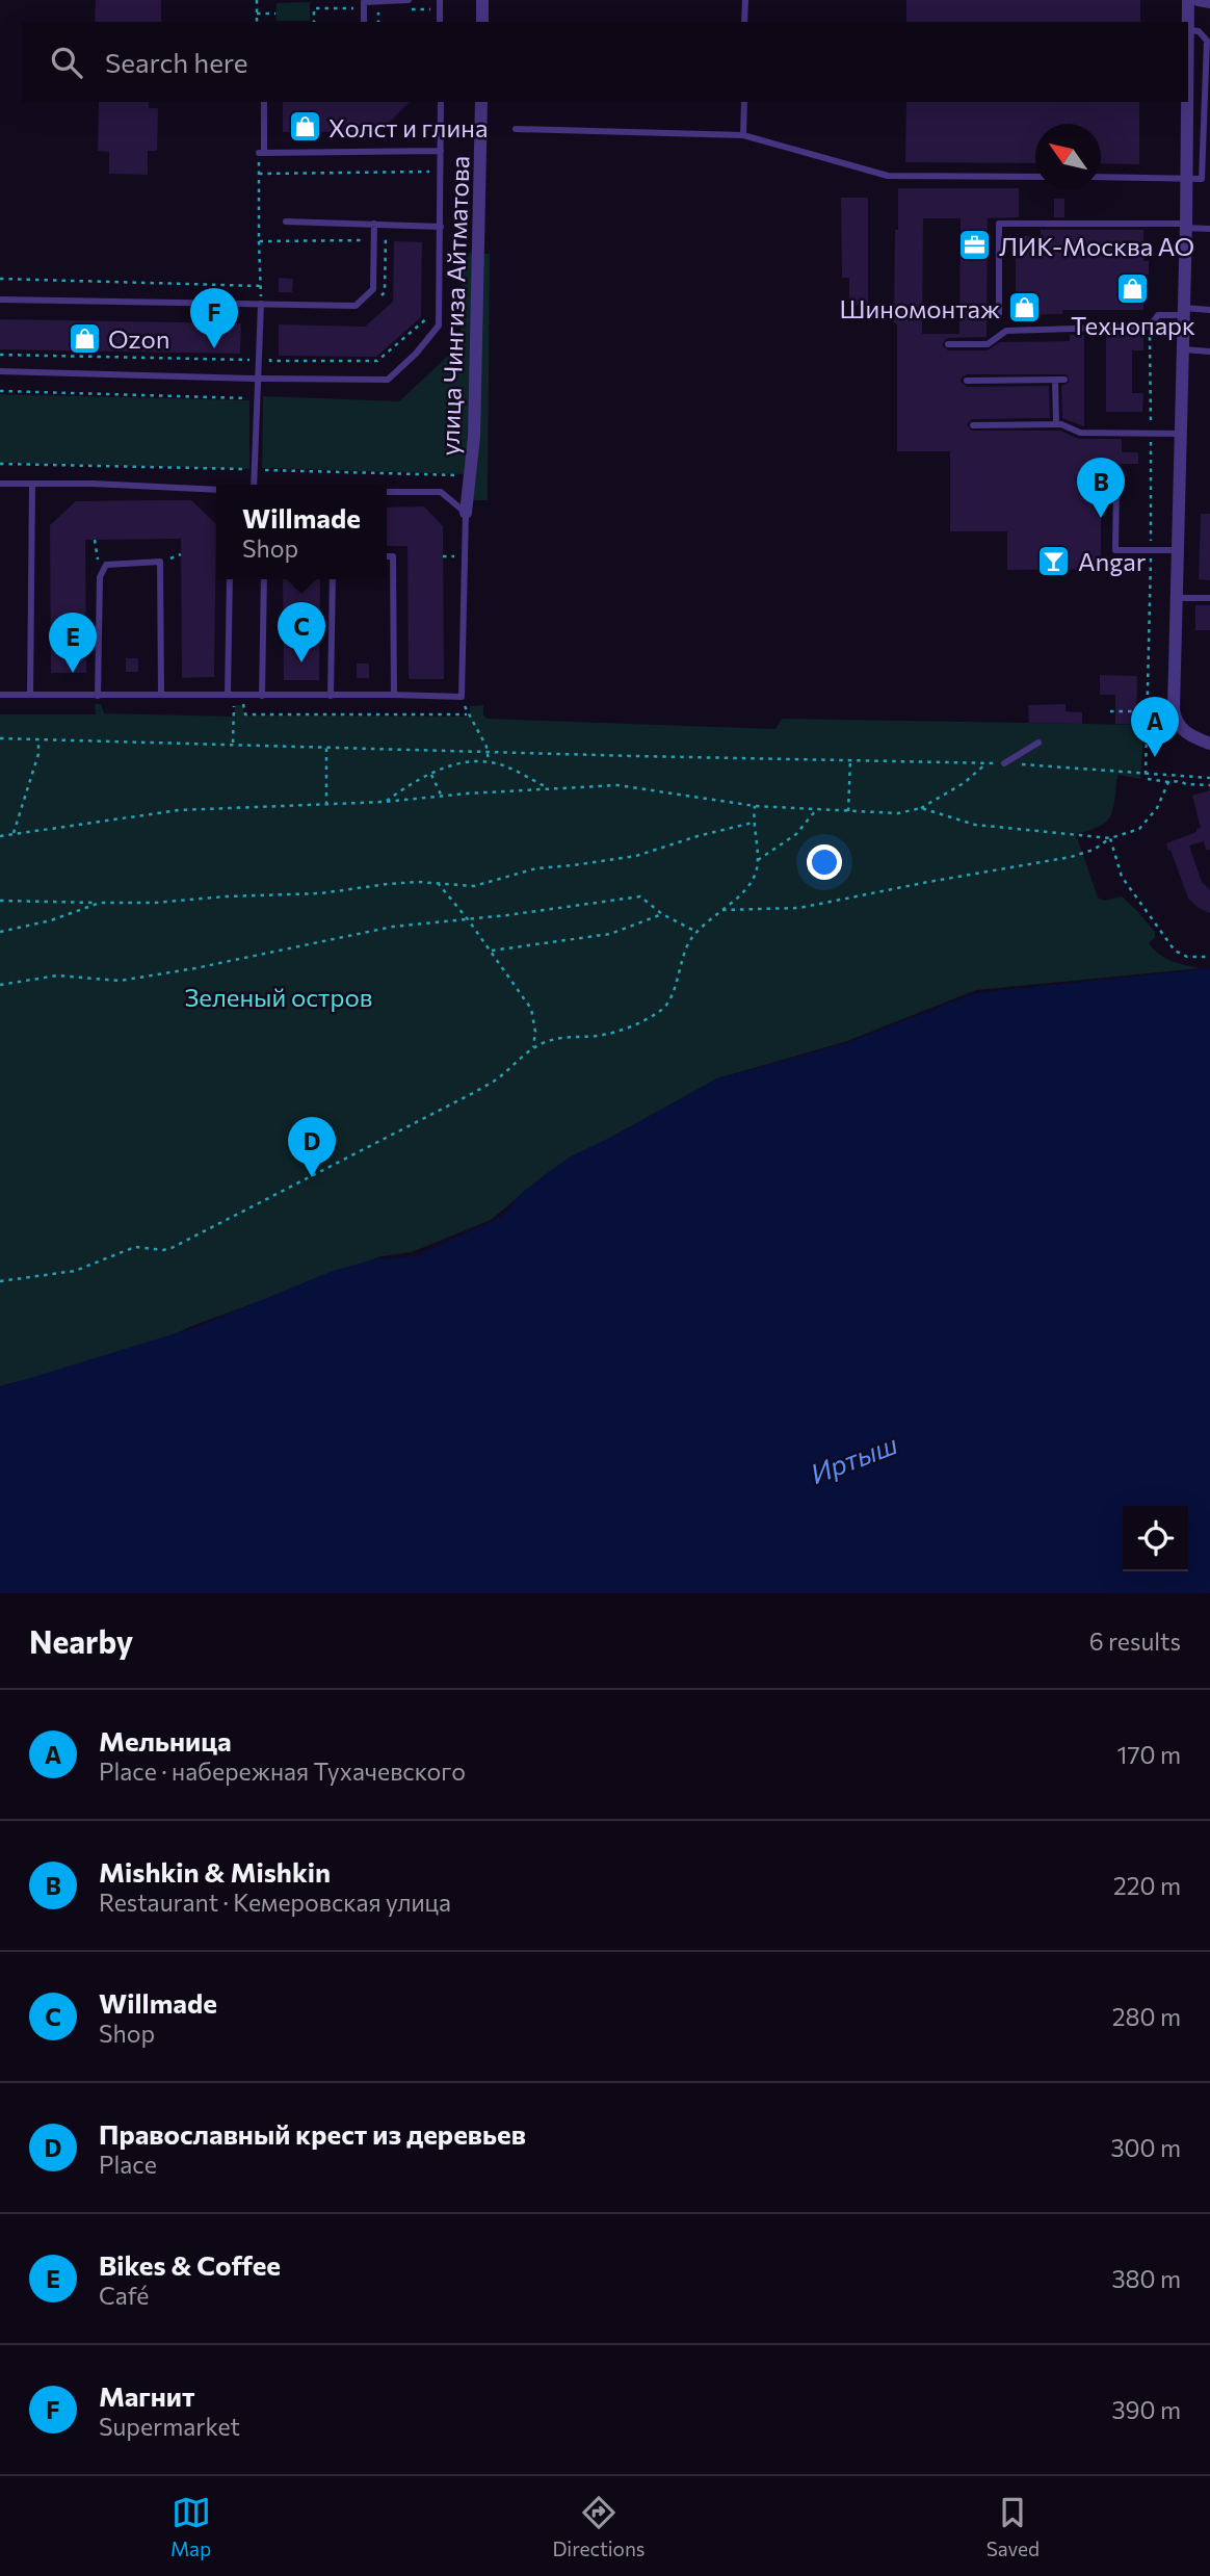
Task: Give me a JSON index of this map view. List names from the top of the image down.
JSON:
{
  "streets": {
    "street": ["улица Чингиза Айтматова"]
  },
  "water": ["Иртыш"],
  "parks": ["Зеленый остров"],
  "places": {
    "shop": [
      "Холст и глина",
      "Технопарк",
      "Шиномонтаж",
      "Ozon"
    ],
    "office": ["ЛИК-Москва АО"],
    "bar": ["Angar"]
  },
  "north": "top left",
  "page": {
    "search": "Search here",
    "pins": [
      "F",
      "B",
      "C",
      "E",
      "A",
      "D"
    ],
    "popup": ["Willmade", "Shop"],
    "heading": ["Nearby", "6 results"],
    "list": [
      {
        "mark": "A",
        "name": "Мельница",
        "note": "Place · набережная Тухачевского",
        "value": "170 m"
      },
      {
        "mark": "B",
        "name": "Mishkin & Mishkin",
        "note": "Restaurant · Кемеровская улица",
        "value": "220 m"
      },
      {
        "mark": "C",
        "name": "Willmade",
        "note": "Shop",
        "value": "280 m"
      },
      {
        "mark": "D",
        "name": "Православный крест из деревьев",
        "note": "Place",
        "value": "300 m"
      },
      {
        "mark": "E",
        "name": "Bikes & Coffee",
        "note": "Café",
        "value": "380 m"
      },
      {
        "mark": "F",
        "name": "Магнит",
        "note": "Supermarket",
        "value": "390 m"
      }
    ],
    "nav": ["Map", "Directions", "Saved"]
  }
}
